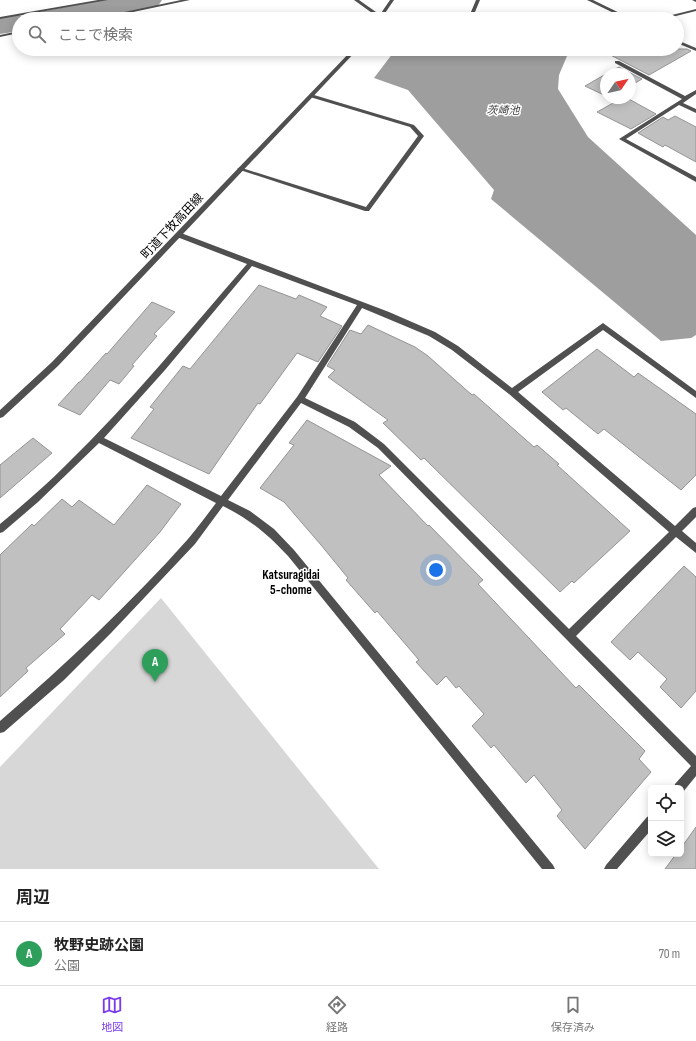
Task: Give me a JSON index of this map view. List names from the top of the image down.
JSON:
{
  "streets": {
    "street": ["町道下牧高田線"]
  },
  "districts": ["Katsuragidai 5-chome"],
  "water": ["茨崎池"],
  "north": "top right",
  "page": {
    "search": "ここで検索",
    "pins": "A",
    "heading": "周辺",
    "list": [
      {
        "mark": "A",
        "name": "牧野史跡公園",
        "note": "公園",
        "value": "70 m"
      }
    ],
    "nav": ["地図", "経路", "保存済み"]
  }
}
